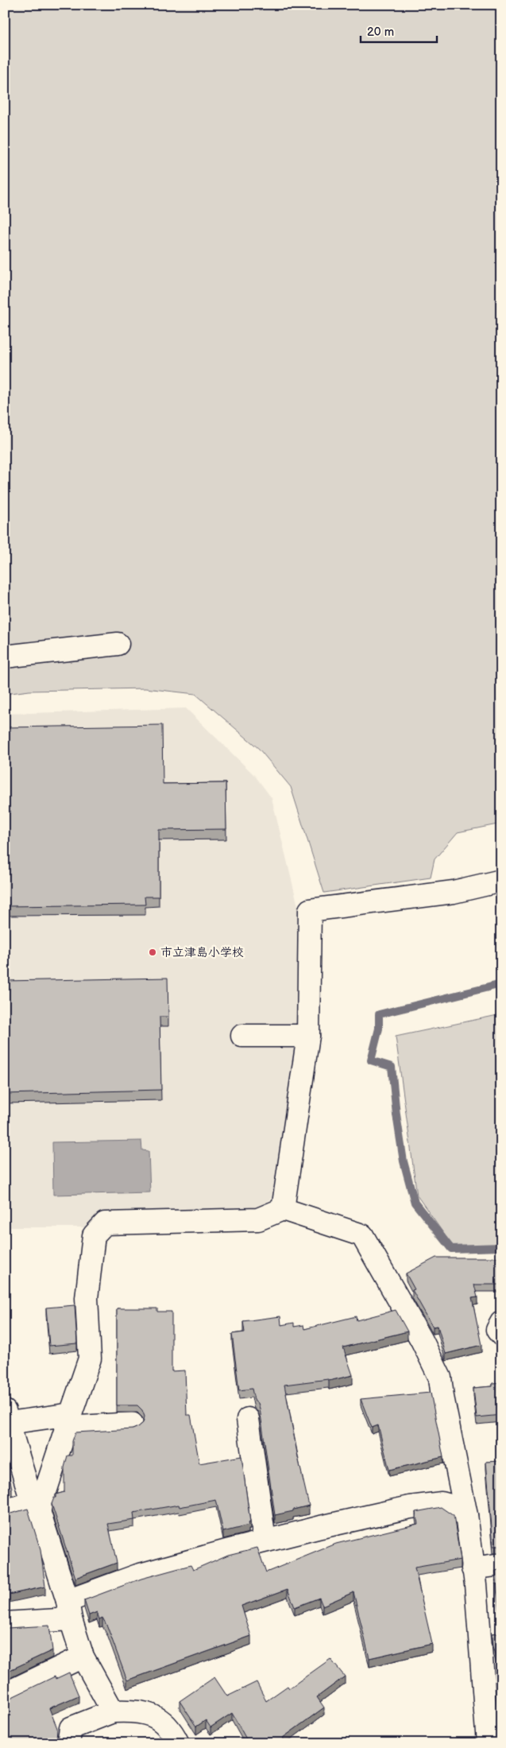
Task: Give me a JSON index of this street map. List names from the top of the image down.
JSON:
{
  "places": ["市立津島小学校"],
  "scale_bar": "20 m"
}
